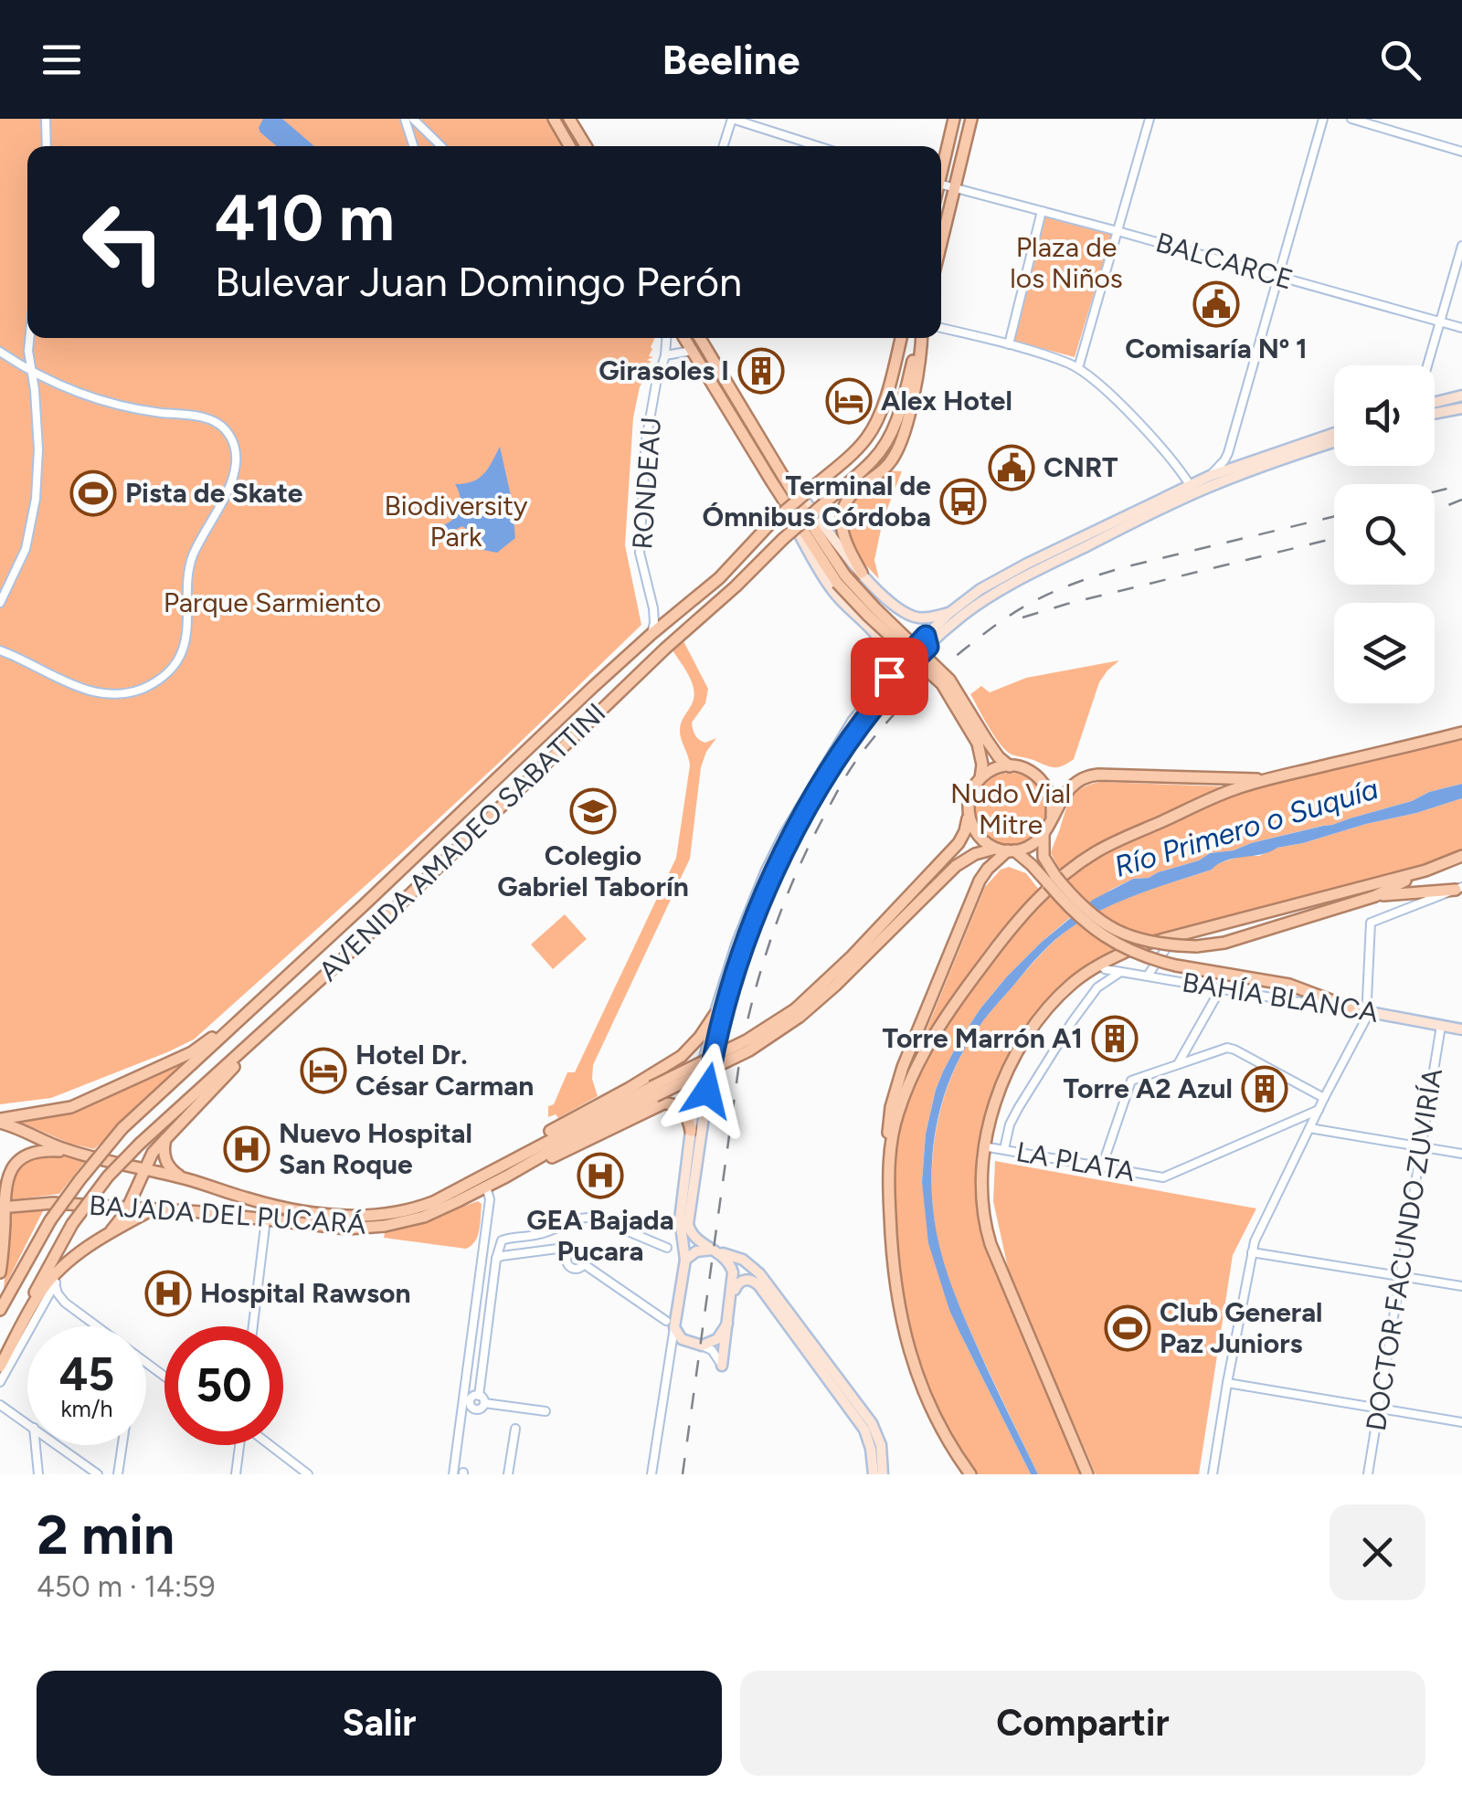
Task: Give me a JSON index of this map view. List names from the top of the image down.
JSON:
{
  "streets": {
    "main road": ["AVENIDA AMADEO SABATTINI", "BAHÍA BLANCA", "BAJADA DEL PUCARÁ"],
    "street": [
      "BALCARCE",
      "RONDEAU",
      "LA PLATA",
      "DOCTOR FACUNDO ZUVIRÍA"
    ]
  },
  "crossings": [
    ["RONDEAU", "AVENIDA AMADEO SABATTINI"],
    ["BAHÍA BLANCA", "DOCTOR FACUNDO ZUVIRÍA"]
  ],
  "water": ["Río Primero o Suquía"],
  "parks": [
    "Plaza de los Niños",
    "Biodiversity Park",
    "Parque Sarmiento",
    "Nudo Vial Mitre"
  ],
  "places": {
    "public building": ["Comisaría Nº 1", "CNRT"],
    "building": ["Girasoles I", "Torre Marrón A1", "Torre A2 Azul"],
    "hotel": ["Alex Hotel", "Hotel Dr. César Carman"],
    "sports": ["Pista de Skate", "Club General Paz Juniors"],
    "bus stop": ["Terminal de Ómnibus Córdoba"],
    "school or university": ["Colegio Gabriel Taborín"],
    "hospital": ["Nuevo Hospital San Roque", "GEA Bajada Pucara", "Hospital Rawson"]
  },
  "page": {
    "header": "Beeline",
    "turn": ["410 m", "Bulevar Juan Domingo Perón"],
    "speed": "45 km/h",
    "limit": "50",
    "heading": ["2 min", "450 m · 14:59"],
    "buttons": ["Salir", "Compartir"]
  }
}
